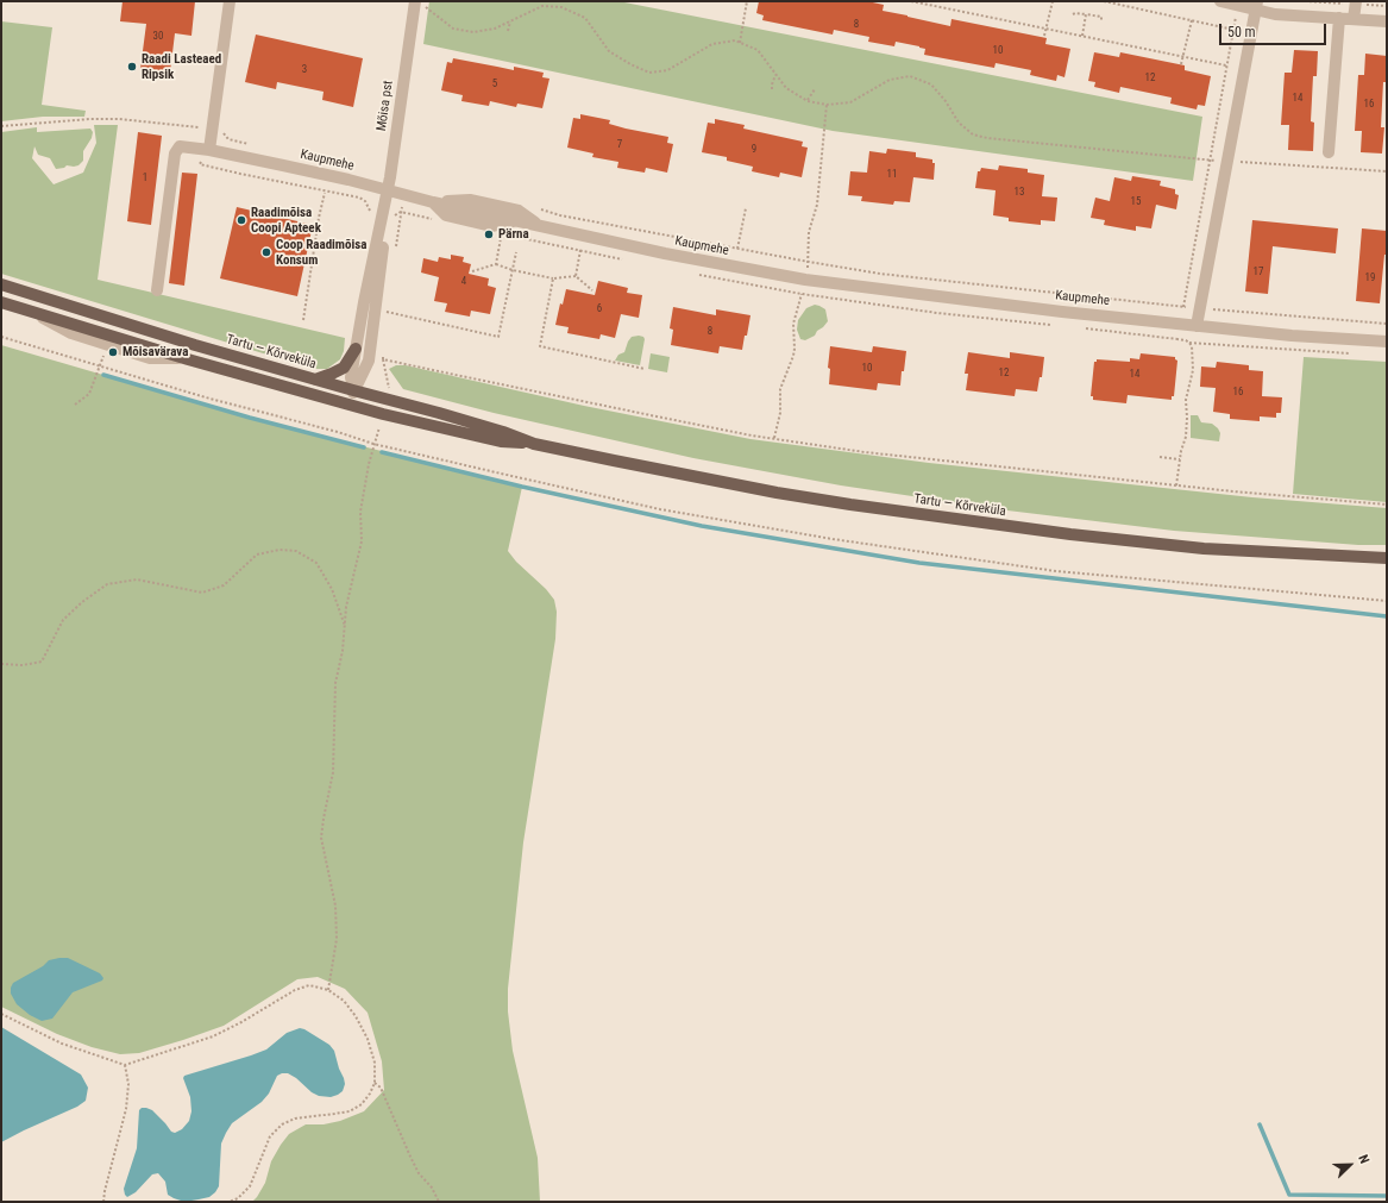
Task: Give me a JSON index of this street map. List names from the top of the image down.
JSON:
{
  "streets": {
    "main road": ["Tartu — Kõrveküla"],
    "street": ["Mõisa pst", "Kaupmehe"]
  },
  "crossings": [
    ["Mõisa pst", "Kaupmehe"],
    ["Mõisa pst", "Tartu — Kõrveküla"]
  ],
  "places": [
    "Raadi Lasteaed Ripsik",
    "Raadimõisa Coopi Apteek",
    "Pärna",
    "Coop Raadimõisa Konsum",
    "Mõisavärava"
  ],
  "house_numbers": [
    "8",
    "30",
    "10",
    "3",
    "12",
    "5",
    "14",
    "16",
    "7",
    "9",
    "11",
    "1",
    "13",
    "15",
    "17",
    "19",
    "4",
    "6",
    "8",
    "10",
    "12",
    "14",
    "16"
  ],
  "scale_bar": "50 m",
  "north": "top right"
}
